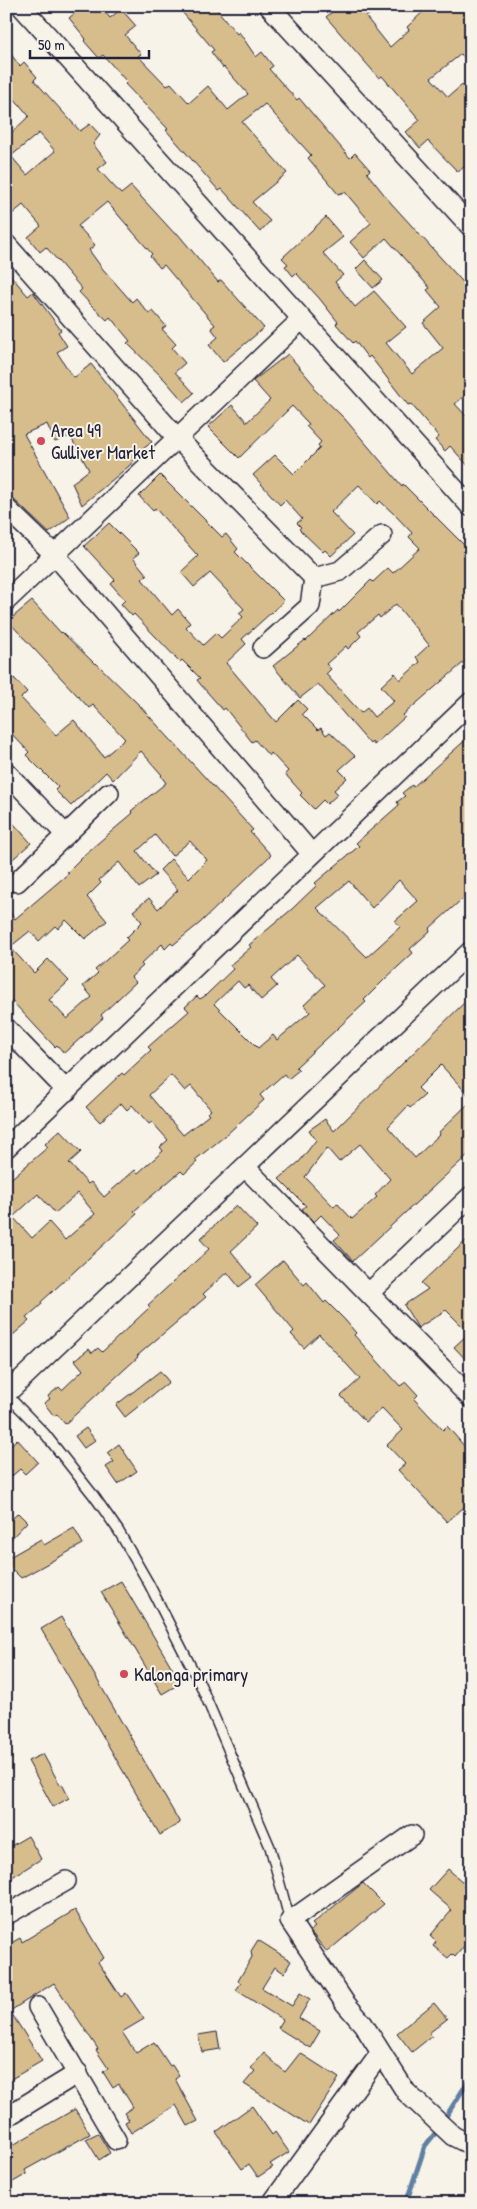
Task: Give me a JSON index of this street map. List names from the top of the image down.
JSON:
{
  "places": ["Area 49 Gulliver Market", "Kalonga primary"],
  "scale_bar": "50 m"
}
